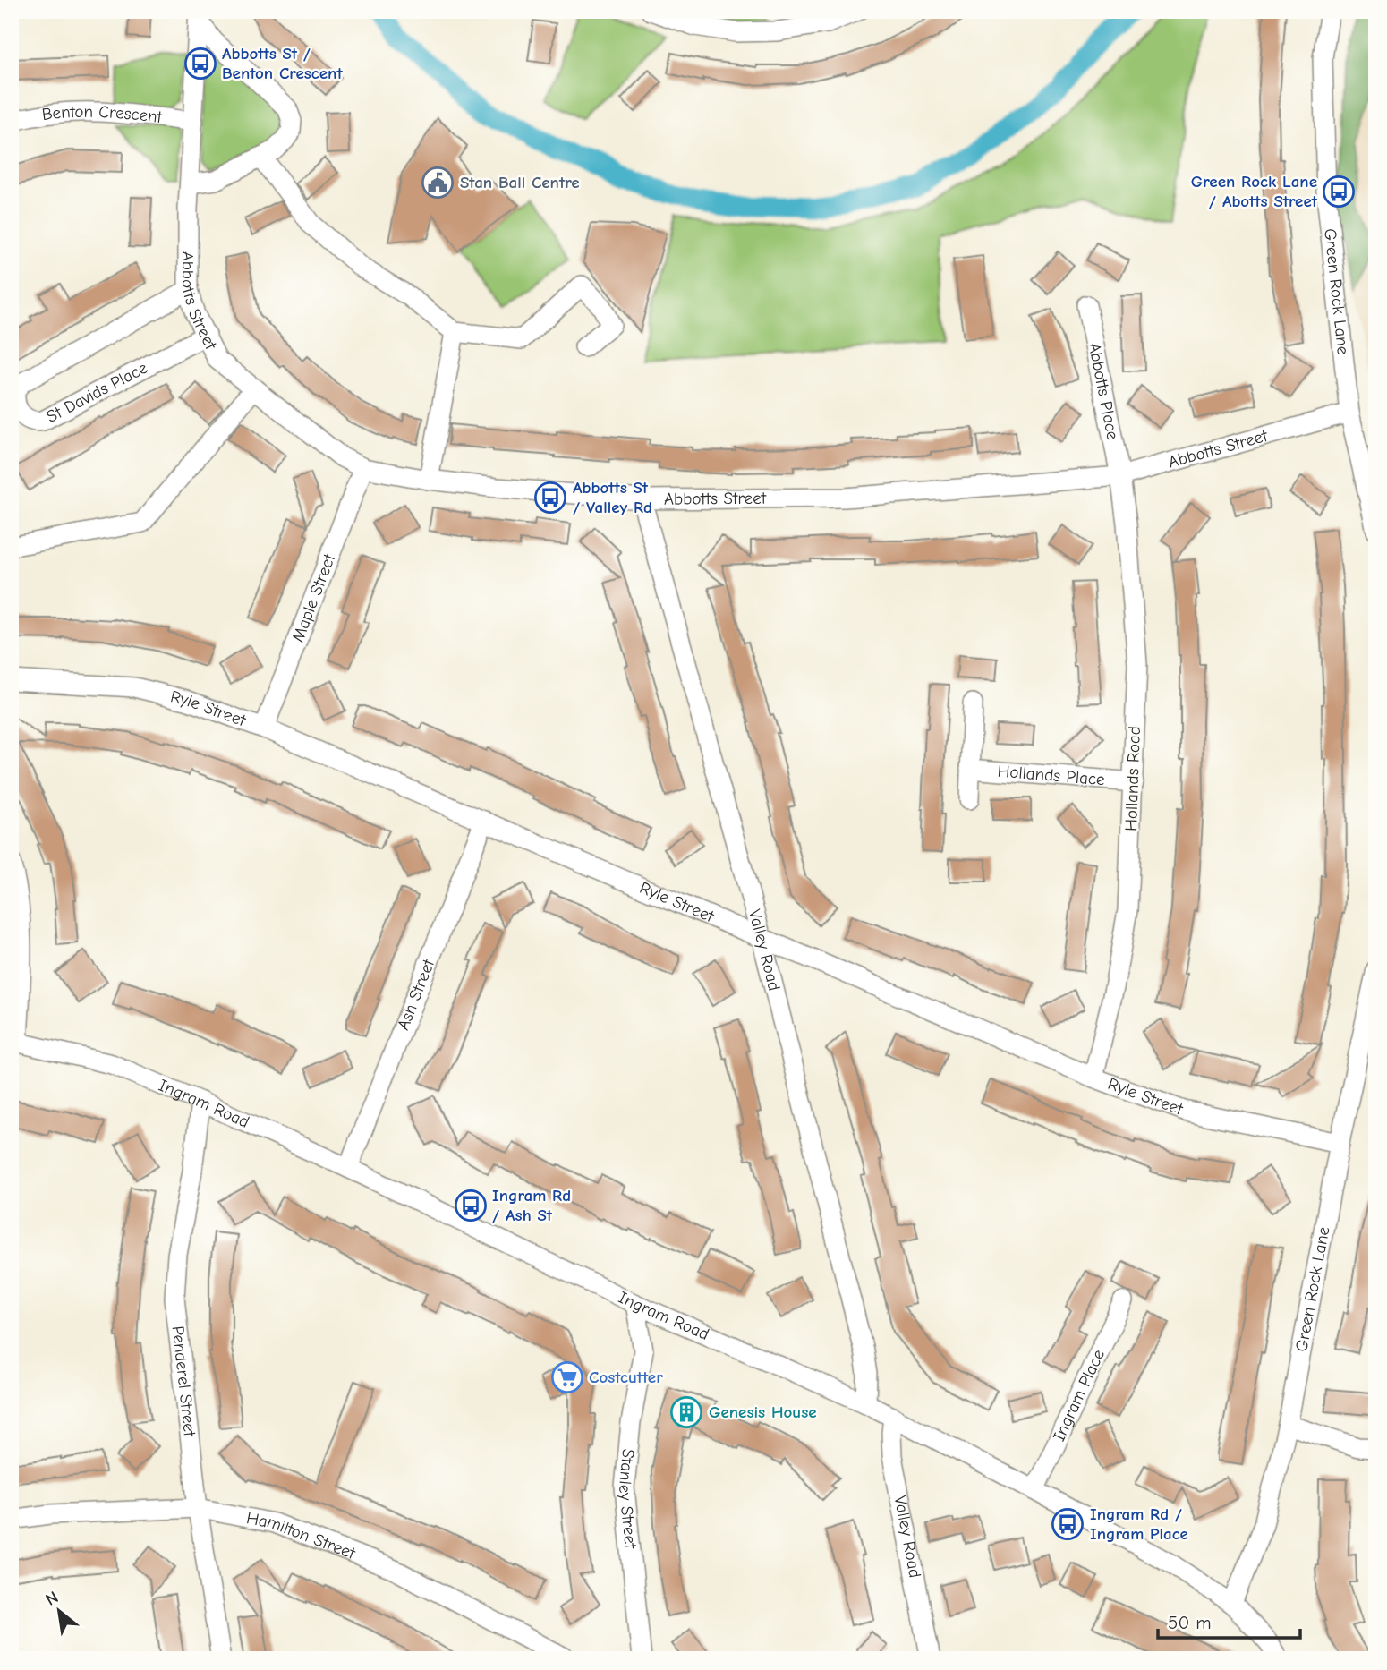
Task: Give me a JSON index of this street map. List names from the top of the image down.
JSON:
{
  "streets": {
    "street": [
      "Benton Crescent",
      "Green Rock Lane",
      "Abbotts Street",
      "Abbotts Place",
      "St Davids Place",
      "Maple Street",
      "Ryle Street",
      "Hollands Place",
      "Hollands Road",
      "Valley Road",
      "Ash Street",
      "Ingram Road",
      "Penderel Street",
      "Ingram Place",
      "Stanley Street",
      "Hamilton Street"
    ]
  },
  "crossings": [
    ["Benton Crescent", "Abbotts Street"],
    ["Green Rock Lane", "Abbotts Street"],
    ["Green Rock Lane", "Ryle Street"],
    ["Green Rock Lane", "Ingram Road"],
    ["Abbotts Street", "Abbotts Place"],
    ["Abbotts Street", "St Davids Place"],
    ["Abbotts Street", "Maple Street"],
    ["Abbotts Street", "Hollands Road"],
    ["Abbotts Street", "Valley Road"],
    ["Abbotts Place", "Hollands Road"],
    ["Maple Street", "Ryle Street"],
    ["Ryle Street", "Hollands Road"],
    ["Ryle Street", "Valley Road"],
    ["Ryle Street", "Ash Street"],
    ["Hollands Place", "Hollands Road"],
    ["Valley Road", "Ingram Road"],
    ["Ash Street", "Ingram Road"],
    ["Ingram Road", "Penderel Street"],
    ["Ingram Road", "Ingram Place"],
    ["Ingram Road", "Stanley Street"],
    ["Penderel Street", "Hamilton Street"]
  ],
  "places": {
    "bus stop": [
      "Abbotts St / Benton Crescent",
      "Green Rock Lane / Abotts Street",
      "Abbotts St / Valley Rd",
      "Ingram Rd / Ash St",
      "Ingram Rd / Ingram Place"
    ],
    "public building": ["Stan Ball Centre"],
    "supermarket": ["Costcutter"],
    "building": ["Genesis House"]
  },
  "scale_bar": "50 m",
  "north": "top left"
}
